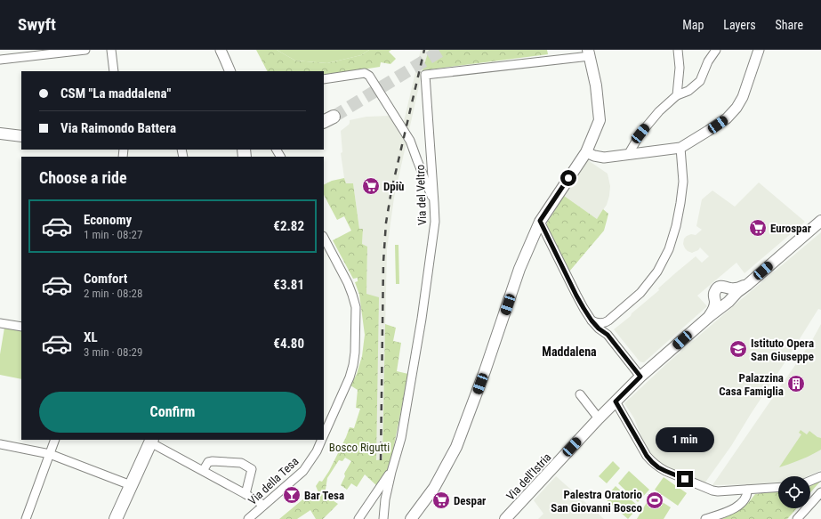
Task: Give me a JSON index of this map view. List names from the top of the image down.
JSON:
{
  "streets": {
    "main road": ["Via dell'Istria"],
    "street": ["Via del Veltro", "Via della Tesa"]
  },
  "districts": ["Maddalena"],
  "parks": ["Bosco Rigutti"],
  "places": {
    "supermarket": ["Dpiù", "Eurospar", "Despar"],
    "school or university": ["Istituto Opera San Giuseppe"],
    "building": ["Palazzina Casa Famiglia"],
    "bar": ["Bar Tesa"],
    "sports": ["Palestra Oratorio San Giovanni Bosco"]
  },
  "page": {
    "header": "Swyft",
    "nav": ["Map", "Layers", "Share"],
    "banner": ["CSM \"La maddalena\"", "Via Raimondo Battera"],
    "heading": "Choose a ride",
    "list": [
      {
        "name": "Economy",
        "note": "1 min · 08:27",
        "value": "€2.82"
      },
      {
        "name": "Comfort",
        "note": "2 min · 08:28",
        "value": "€3.81"
      },
      {
        "name": "XL",
        "note": "3 min · 08:29",
        "value": "€4.80"
      }
    ],
    "buttons": "Confirm",
    "bubble": "1 min"
  }
}
